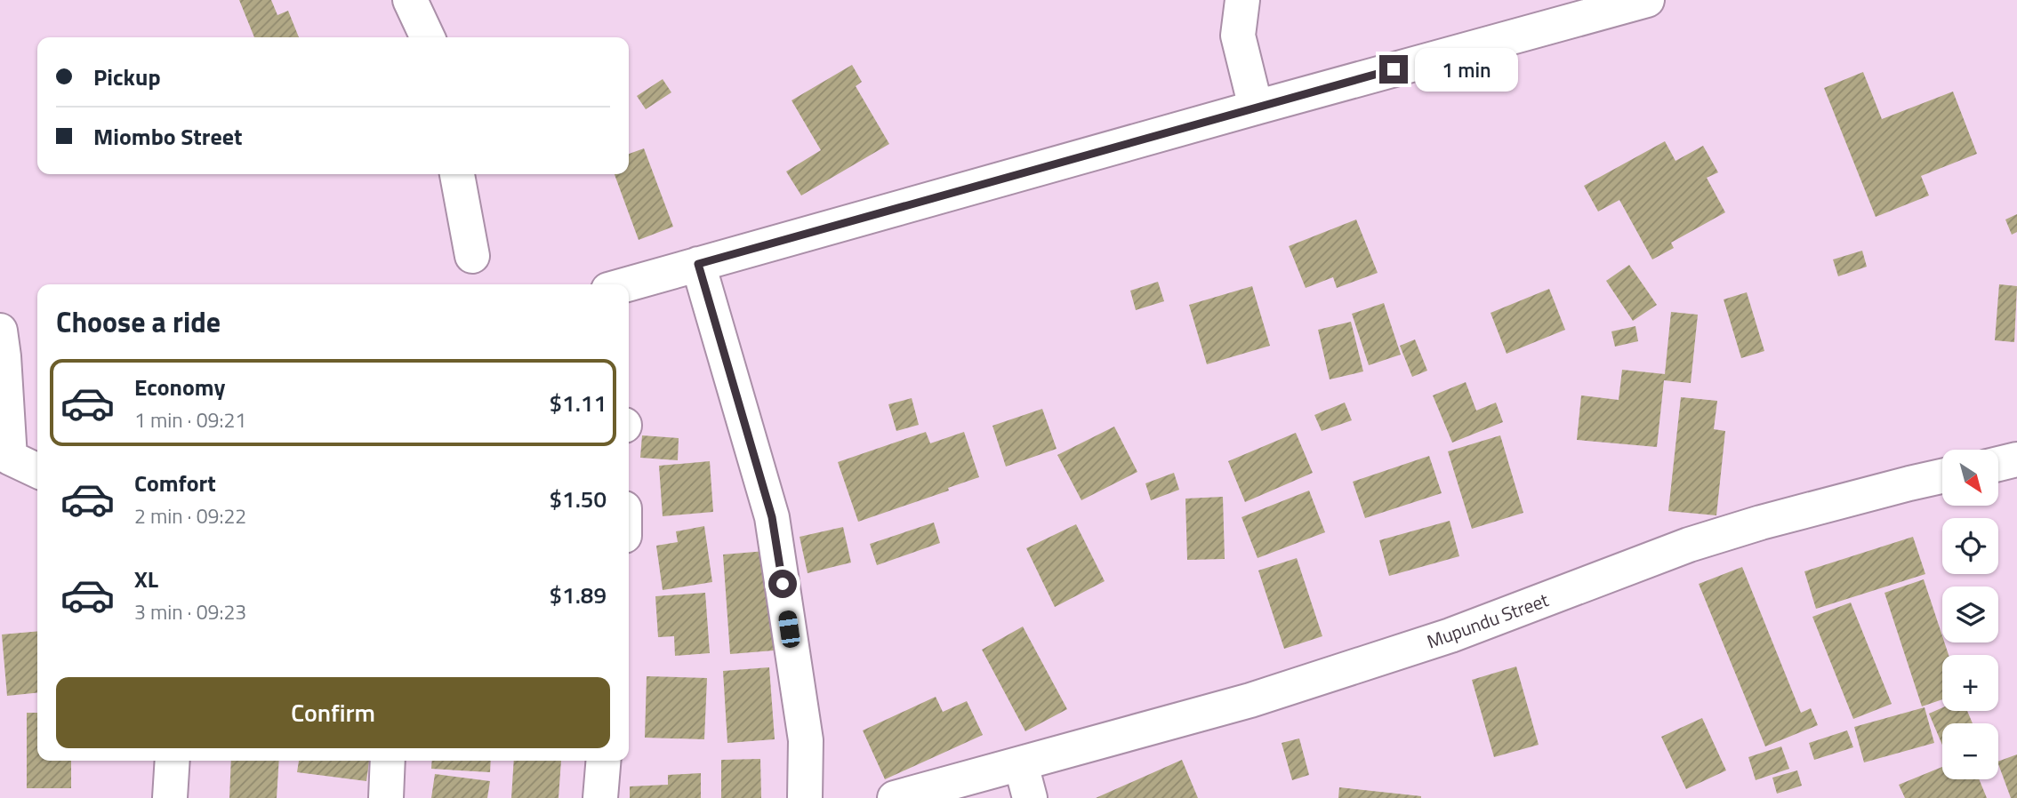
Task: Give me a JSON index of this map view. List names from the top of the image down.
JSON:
{
  "streets": {
    "street": ["Mupundu Street"]
  },
  "north": "bottom right",
  "page": {
    "banner": ["Pickup", "Miombo Street"],
    "bubble": "1 min",
    "heading": "Choose a ride",
    "list": [
      {
        "name": "Economy",
        "note": "1 min · 09:21",
        "value": "$1.11"
      },
      {
        "name": "Comfort",
        "note": "2 min · 09:22",
        "value": "$1.50"
      },
      {
        "name": "XL",
        "note": "3 min · 09:23",
        "value": "$1.89"
      }
    ],
    "map_buttons": ["+", "−"],
    "buttons": "Confirm"
  }
}
